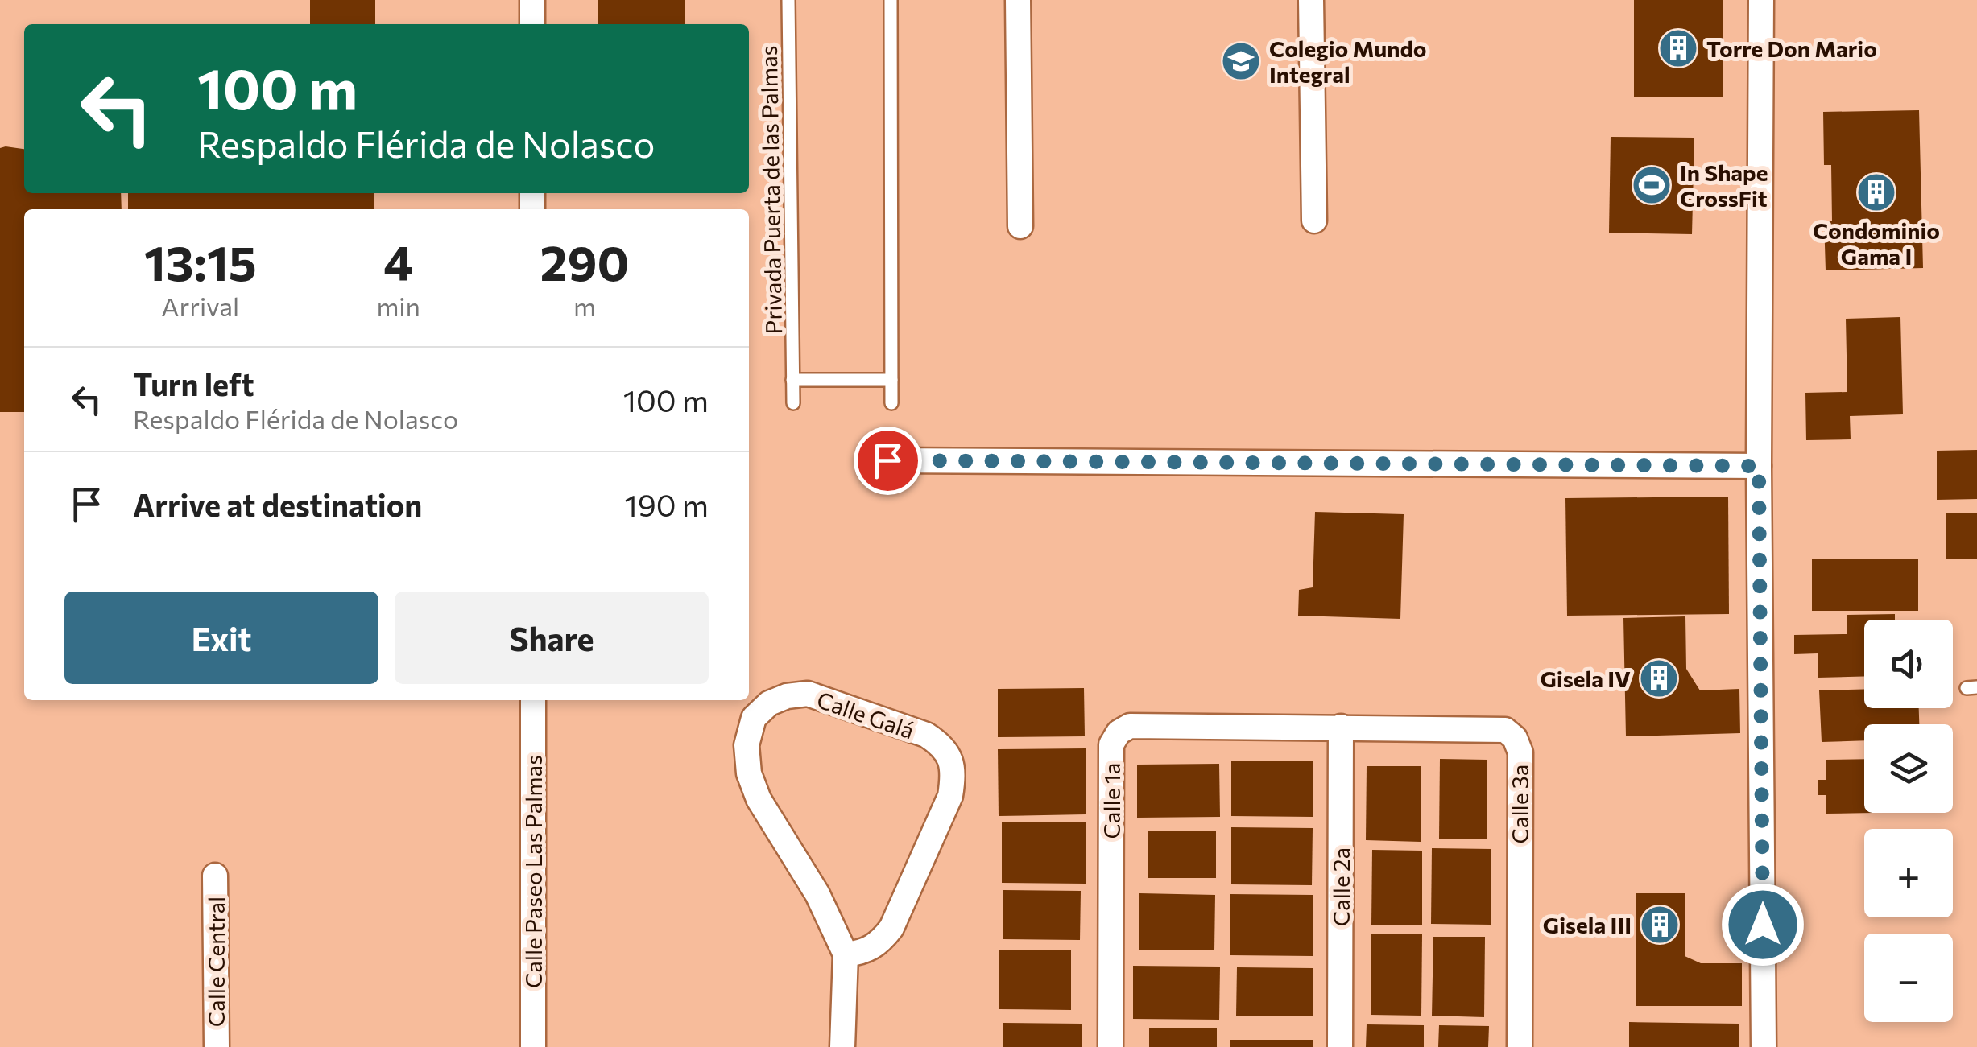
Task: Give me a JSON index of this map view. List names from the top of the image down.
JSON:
{
  "streets": {
    "street": [
      "Calle Galá",
      "Calle 1a",
      "Calle 3a",
      "Calle Paseo Las Palmas",
      "Calle 2a",
      "Calle Central"
    ],
    "lane": ["Privada Puerta de las Palmas"]
  },
  "crossings": [
    ["Calle 1a", "Calle 3a"],
    ["Calle 1a", "Calle 2a"],
    ["Calle 3a", "Calle 2a"]
  ],
  "places": {
    "building": [
      "Torre Don Mario",
      "Condominio Gama I",
      "Gisela IV",
      "Gisela III"
    ],
    "school or university": ["Colegio Mundo Integral"],
    "sports": ["In Shape CrossFit"]
  },
  "page": {
    "turn": ["100 m", "Respaldo Flérida de Nolasco"],
    "eta": [
      "13:15",
      "Arrival",
      "4",
      "min",
      "290",
      "m"
    ],
    "list": [
      {
        "name": "Turn left",
        "note": "Respaldo Flérida de Nolasco",
        "value": "100 m"
      },
      {
        "name": "Arrive at destination",
        "value": "190 m"
      }
    ],
    "buttons": ["Exit", "Share"],
    "map_buttons": ["+", "−"]
  }
}
